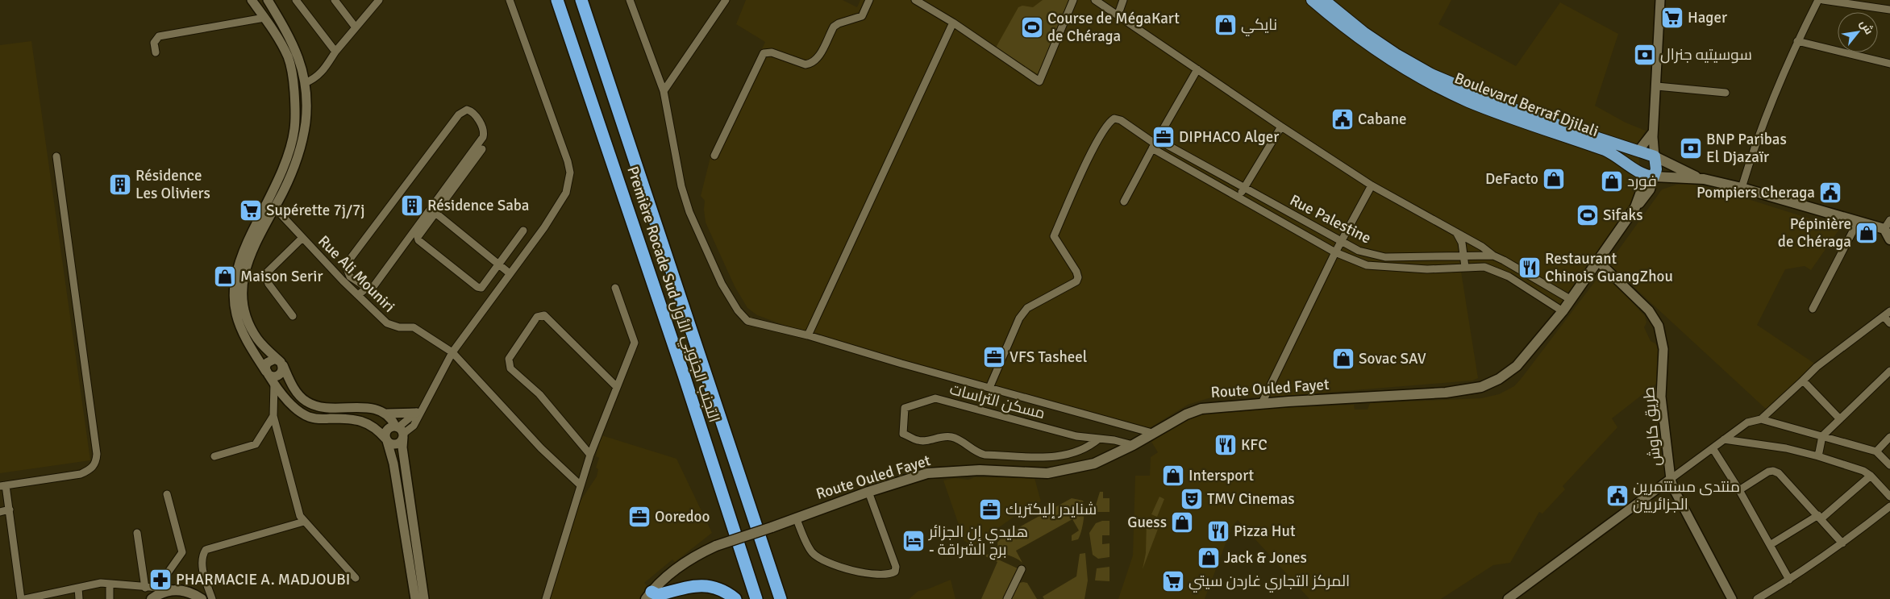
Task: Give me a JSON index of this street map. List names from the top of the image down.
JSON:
{
  "streets": {
    "highway": ["Boulevard Berraf Djilali", "Première Rocade Sud التجنب الجنوبي الأول"],
    "main road": ["Route Ouled Fayet"],
    "street": [
      "Rue Palestine",
      "Rue Ali Mouniri",
      "مسكن التراسات",
      "طريق كاوش"
    ]
  },
  "crossings": [
    ["Rue Palestine", "Route Ouled Fayet"],
    ["Route Ouled Fayet", "مسكن التراسات"],
    ["Route Ouled Fayet", "طريق كاوش"]
  ],
  "places": {
    "supermarket": ["Hager", "Supérette 7j/7j", "المركز التجاري غاردن سيتي"],
    "shop": [
      "نايكي",
      "DeFacto",
      "فورد",
      "Pépinière de Chéraga",
      "Maison Serir",
      "Sovac SAV",
      "Intersport",
      "Guess",
      "Jack & Jones"
    ],
    "sports": ["Course de MégaKart de Chéraga", "Sifaks"],
    "bank": ["سوسيتيه جنرال", "BNP Paribas El Djazaïr"],
    "public building": ["Cabane", "Pompiers Cheraga", "منتدى مستتمرين الجزائريين"],
    "office": [
      "DIPHACO Alger",
      "VFS Tasheel",
      "شنايدر إليكتريك",
      "Ooredoo"
    ],
    "building": ["Résidence Les Oliviers", "Résidence Saba"],
    "restaurant": ["Restaurant Chinois GuangZhou", "KFC", "Pizza Hut"],
    "theatre": ["TMV Cinemas"],
    "hotel": ["هليدي إن الجزائر - برج الشراقة"],
    "pharmacy": ["PHARMACIE A. MADJOUBI"]
  },
  "north": "top right"
}
